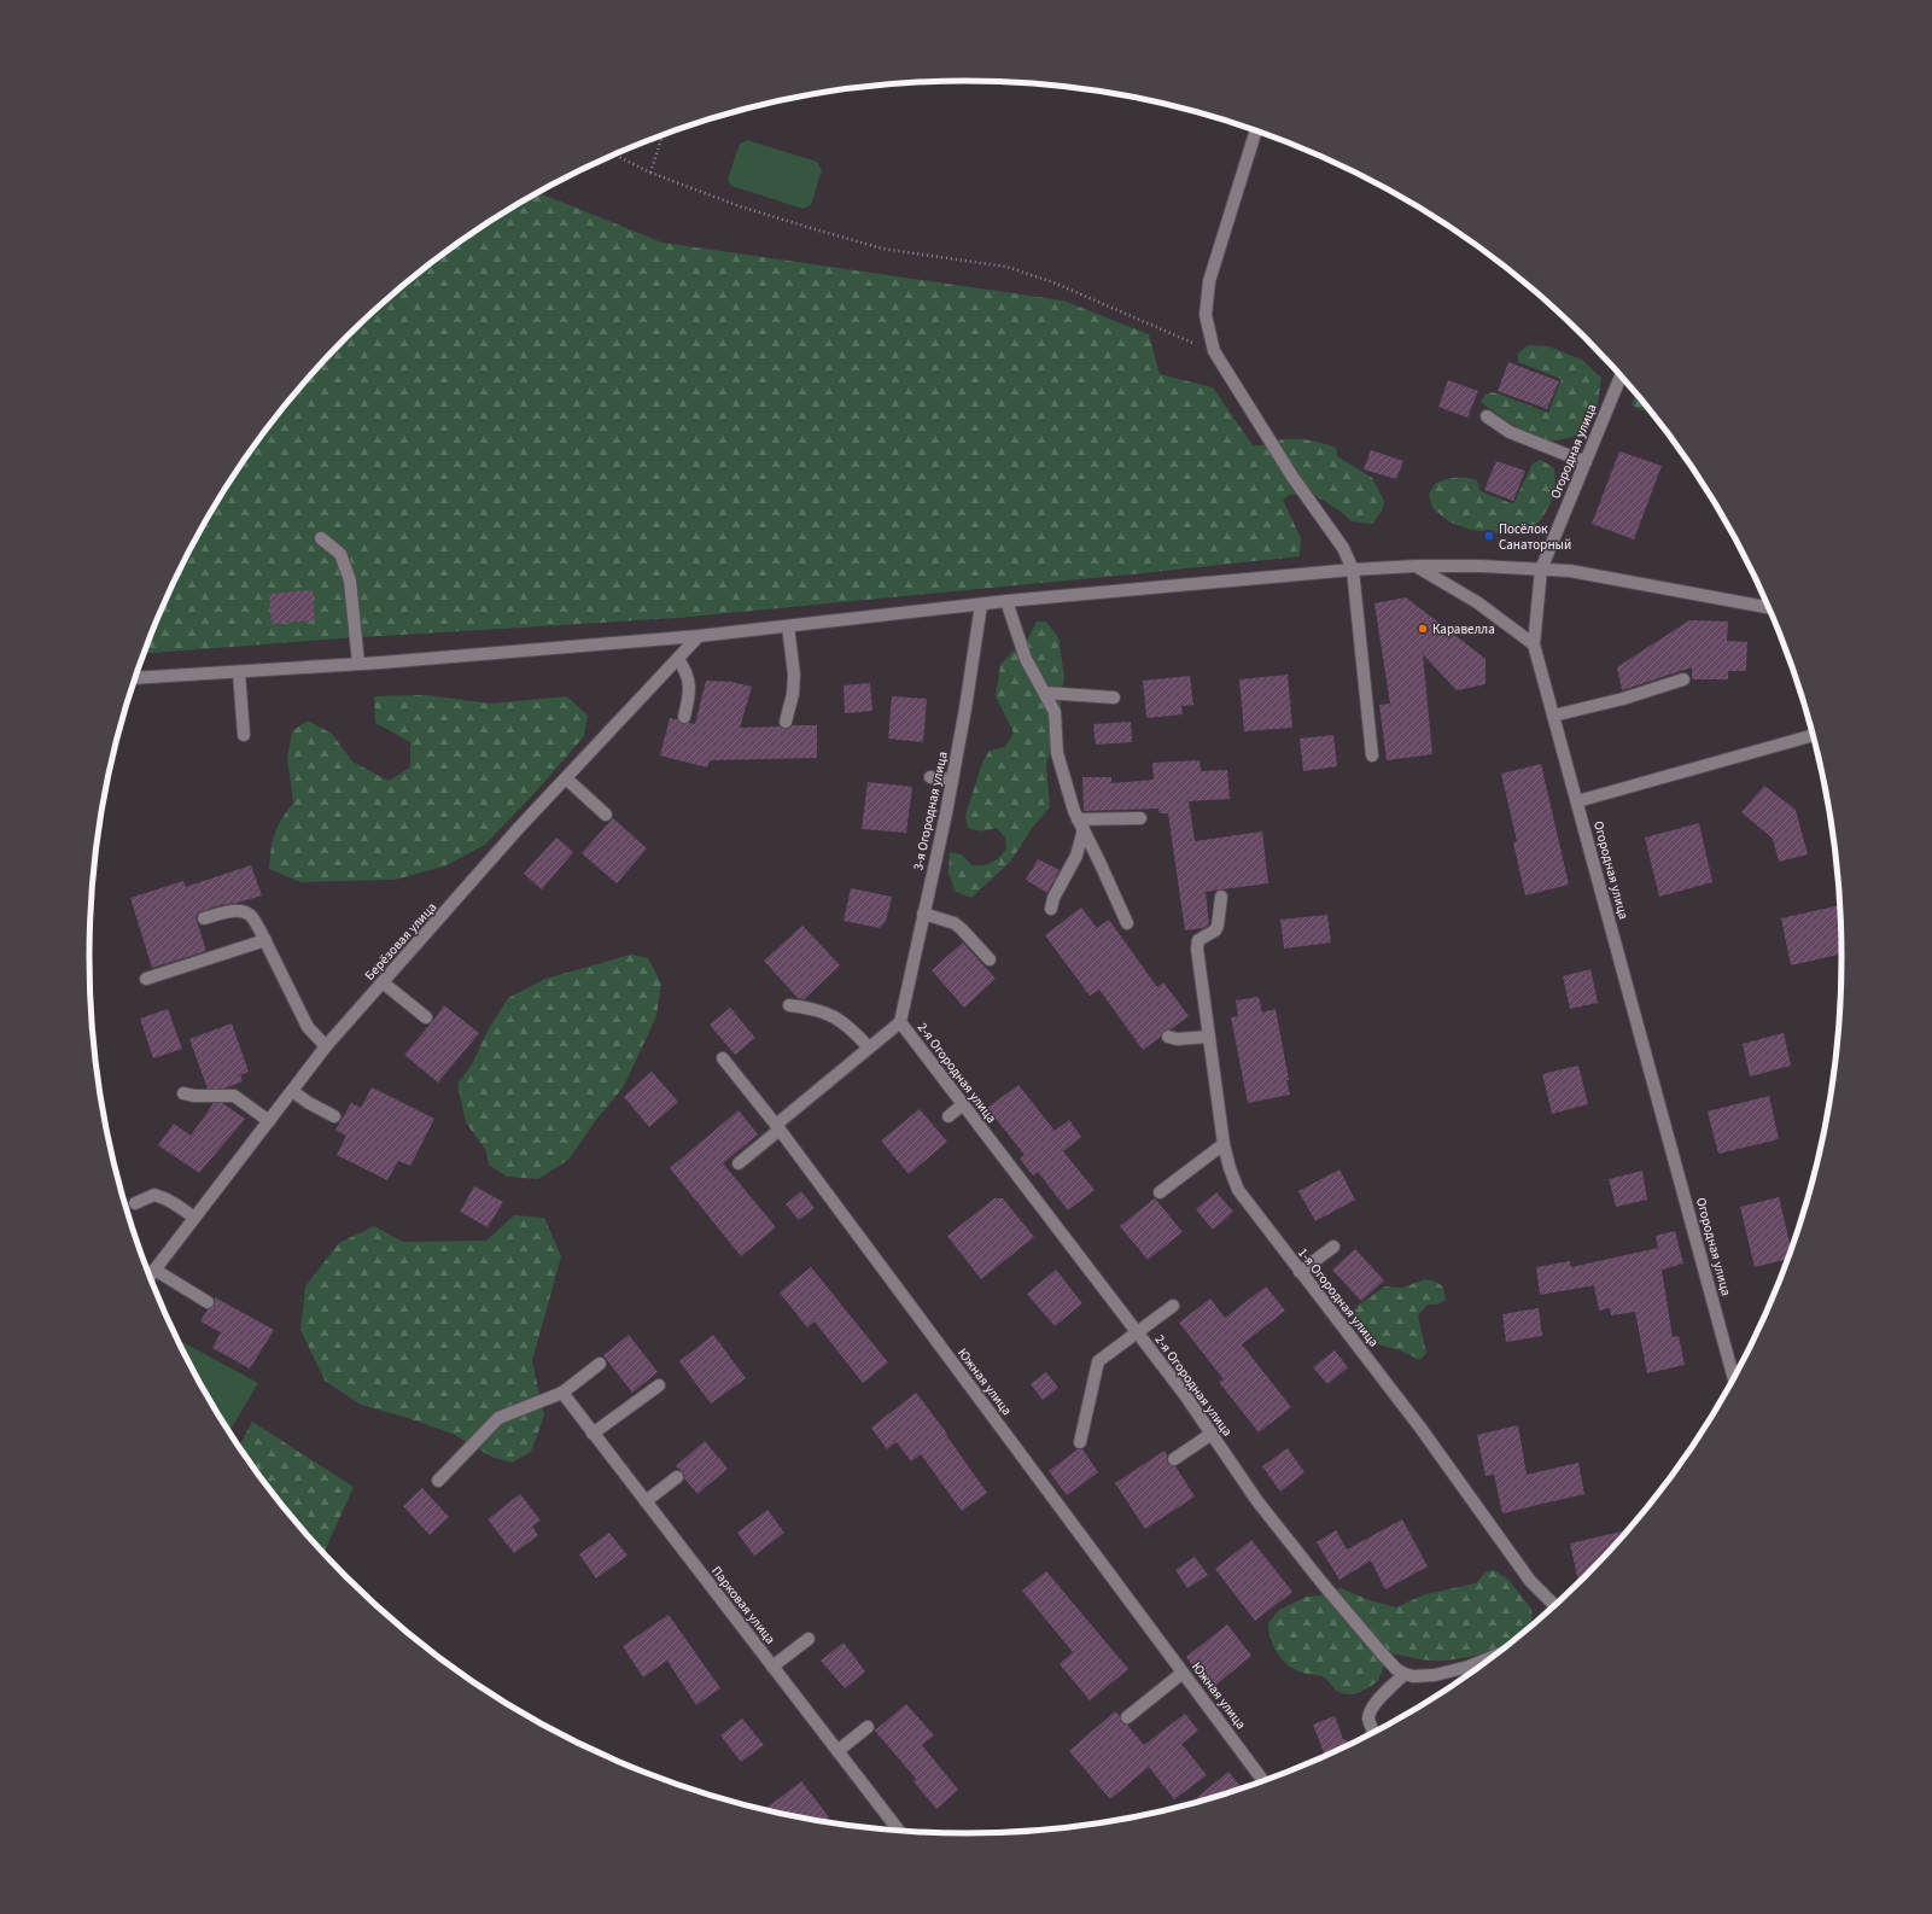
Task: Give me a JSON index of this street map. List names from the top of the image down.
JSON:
{
  "streets": {
    "street": [
      "Огородная улица",
      "3-я Огородная улица",
      "Берёзовая улица",
      "2-я Огородная улица",
      "1-я Огородная улица",
      "Южная улица",
      "Парковая улица"
    ]
  },
  "crossings": [
    ["3-я Огородная улица", "2-я Огородная улица"]
  ],
  "places": {
    "transit": ["Посёлок Санаторный"],
    "other": ["Каравелла"]
  }
}
